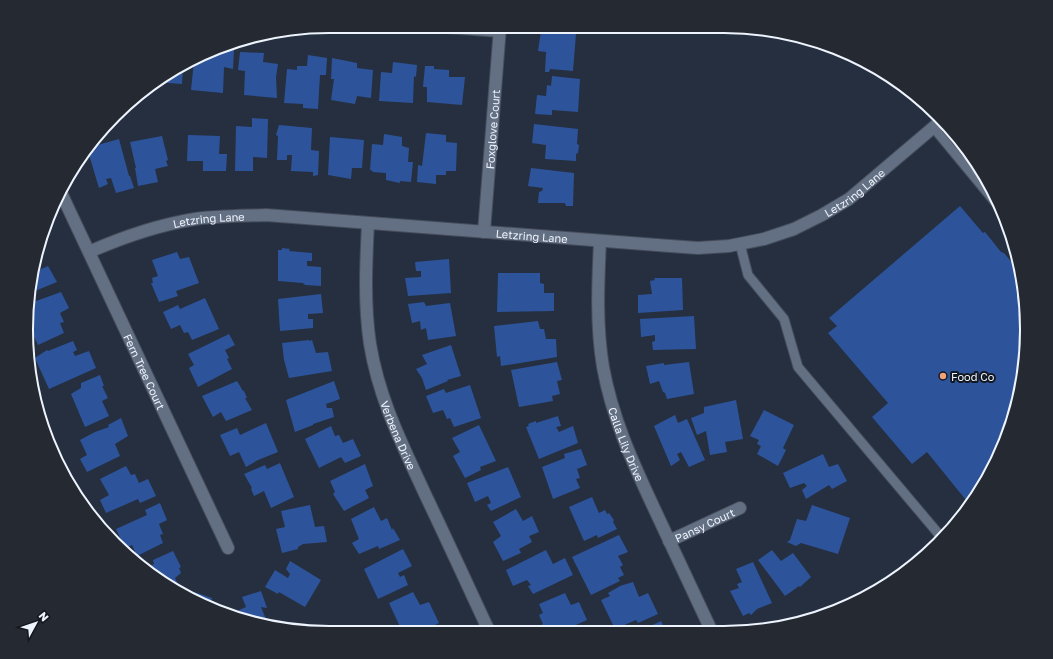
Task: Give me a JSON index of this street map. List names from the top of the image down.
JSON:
{
  "streets": {
    "street": [
      "Foxglove Court",
      "Letzring Lane",
      "Fern Tree Court",
      "Verbena Drive",
      "Calla Lily Drive",
      "Pansy Court"
    ]
  },
  "crossings": [
    ["Foxglove Court", "Letzring Lane"],
    ["Letzring Lane", "Fern Tree Court"],
    ["Letzring Lane", "Verbena Drive"],
    ["Letzring Lane", "Calla Lily Drive"],
    ["Calla Lily Drive", "Pansy Court"]
  ],
  "places": ["Food Co"],
  "north": "top right"
}
